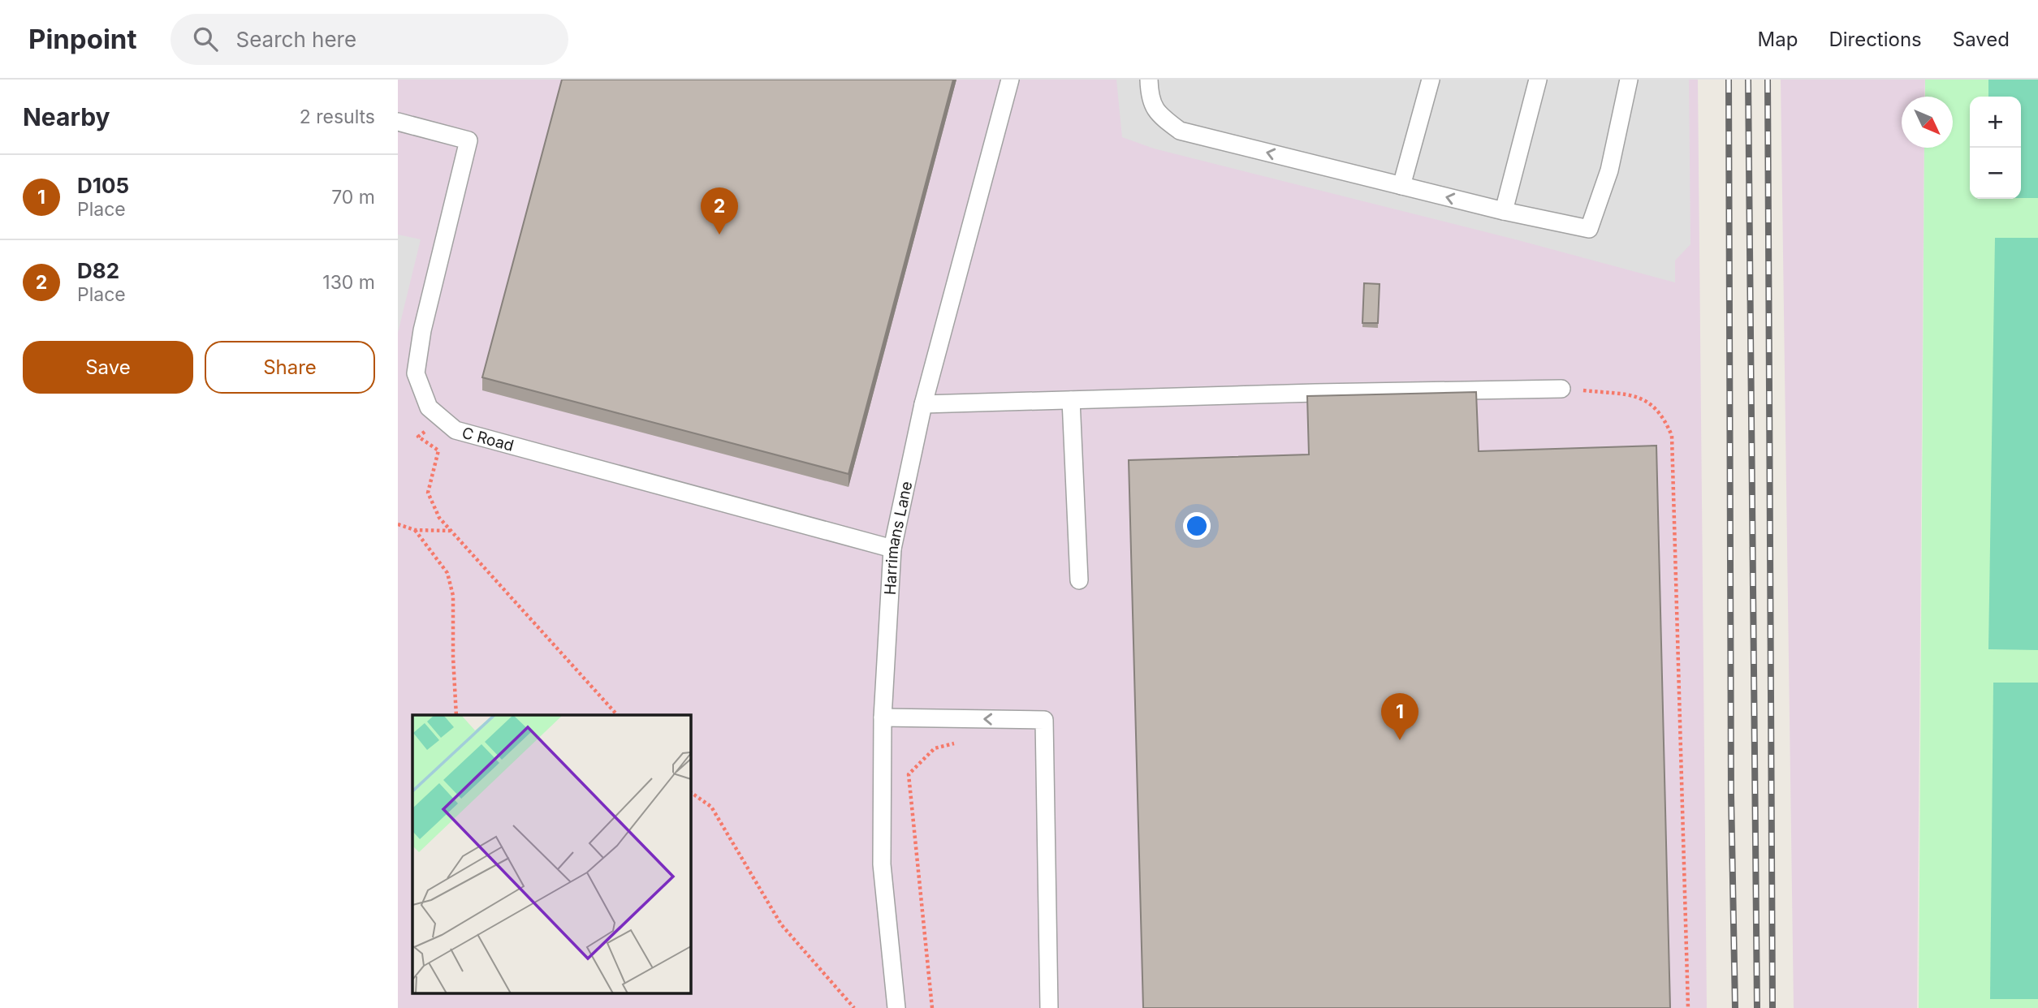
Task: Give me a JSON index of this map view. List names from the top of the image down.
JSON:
{
  "streets": {
    "lane": ["C Road", "Harrimans Lane"]
  },
  "crossings": [
    ["C Road", "Harrimans Lane"]
  ],
  "north": "bottom right",
  "page": {
    "header": "Pinpoint",
    "search": "Search here",
    "nav": ["Map", "Directions", "Saved"],
    "heading": ["Nearby", "2 results"],
    "map_buttons": ["+", "−"],
    "list": [
      {
        "mark": "1",
        "name": "D105",
        "note": "Place",
        "value": "70 m"
      },
      {
        "mark": "2",
        "name": "D82",
        "note": "Place",
        "value": "130 m"
      }
    ],
    "pins": ["2", "1"],
    "buttons": ["Save", "Share"]
  }
}
